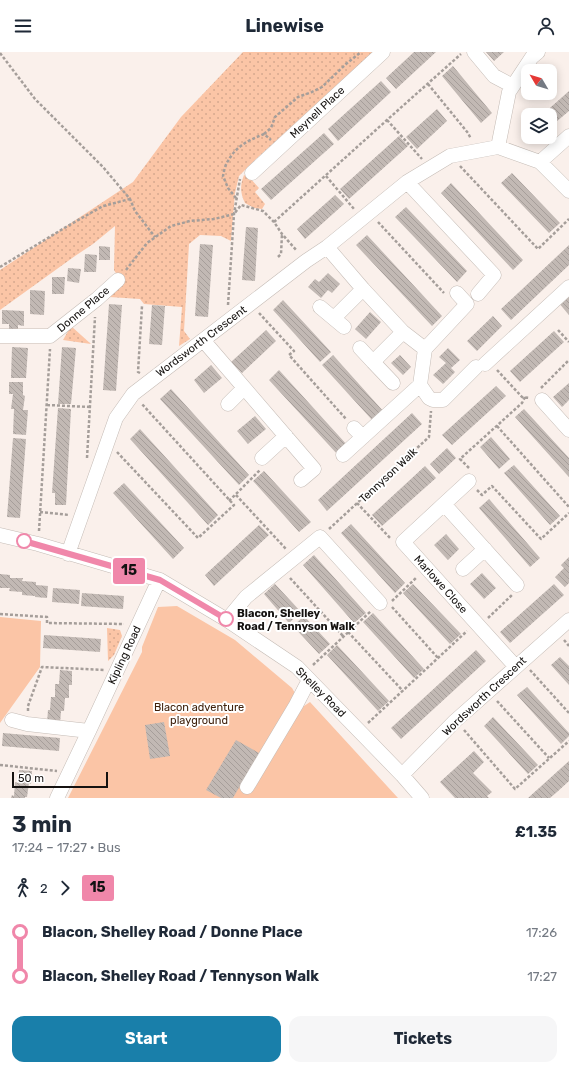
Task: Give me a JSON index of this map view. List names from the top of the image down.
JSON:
{
  "streets": {
    "street": [
      "Meynell Place",
      "Donne Place",
      "Wordsworth Crescent",
      "Marlowe Close",
      "Kipling Road",
      "Shelley Road"
    ],
    "path": ["Tennyson Walk"]
  },
  "crossings": [
    ["Wordsworth Crescent", "Marlowe Close"],
    ["Wordsworth Crescent", "Shelley Road"],
    ["Kipling Road", "Shelley Road"]
  ],
  "parks": ["Blacon adventure playground"],
  "places": ["Blacon, Shelley Road / Tennyson Walk"],
  "lines": ["bus line 15"],
  "scale_bar": "50 m",
  "north": "top left",
  "page": {
    "header": "Linewise",
    "on_map": "15",
    "scale": "50 m",
    "heading": ["3 min", "17:24 – 17:27 · Bus", "£1.35"],
    "legs": ["2", "15"],
    "list": [
      {
        "name": "Blacon, Shelley Road / Donne Place",
        "value": "17:26"
      },
      {
        "name": "Blacon, Shelley Road / Tennyson Walk",
        "value": "17:27"
      }
    ],
    "buttons": ["Start", "Tickets"]
  }
}
